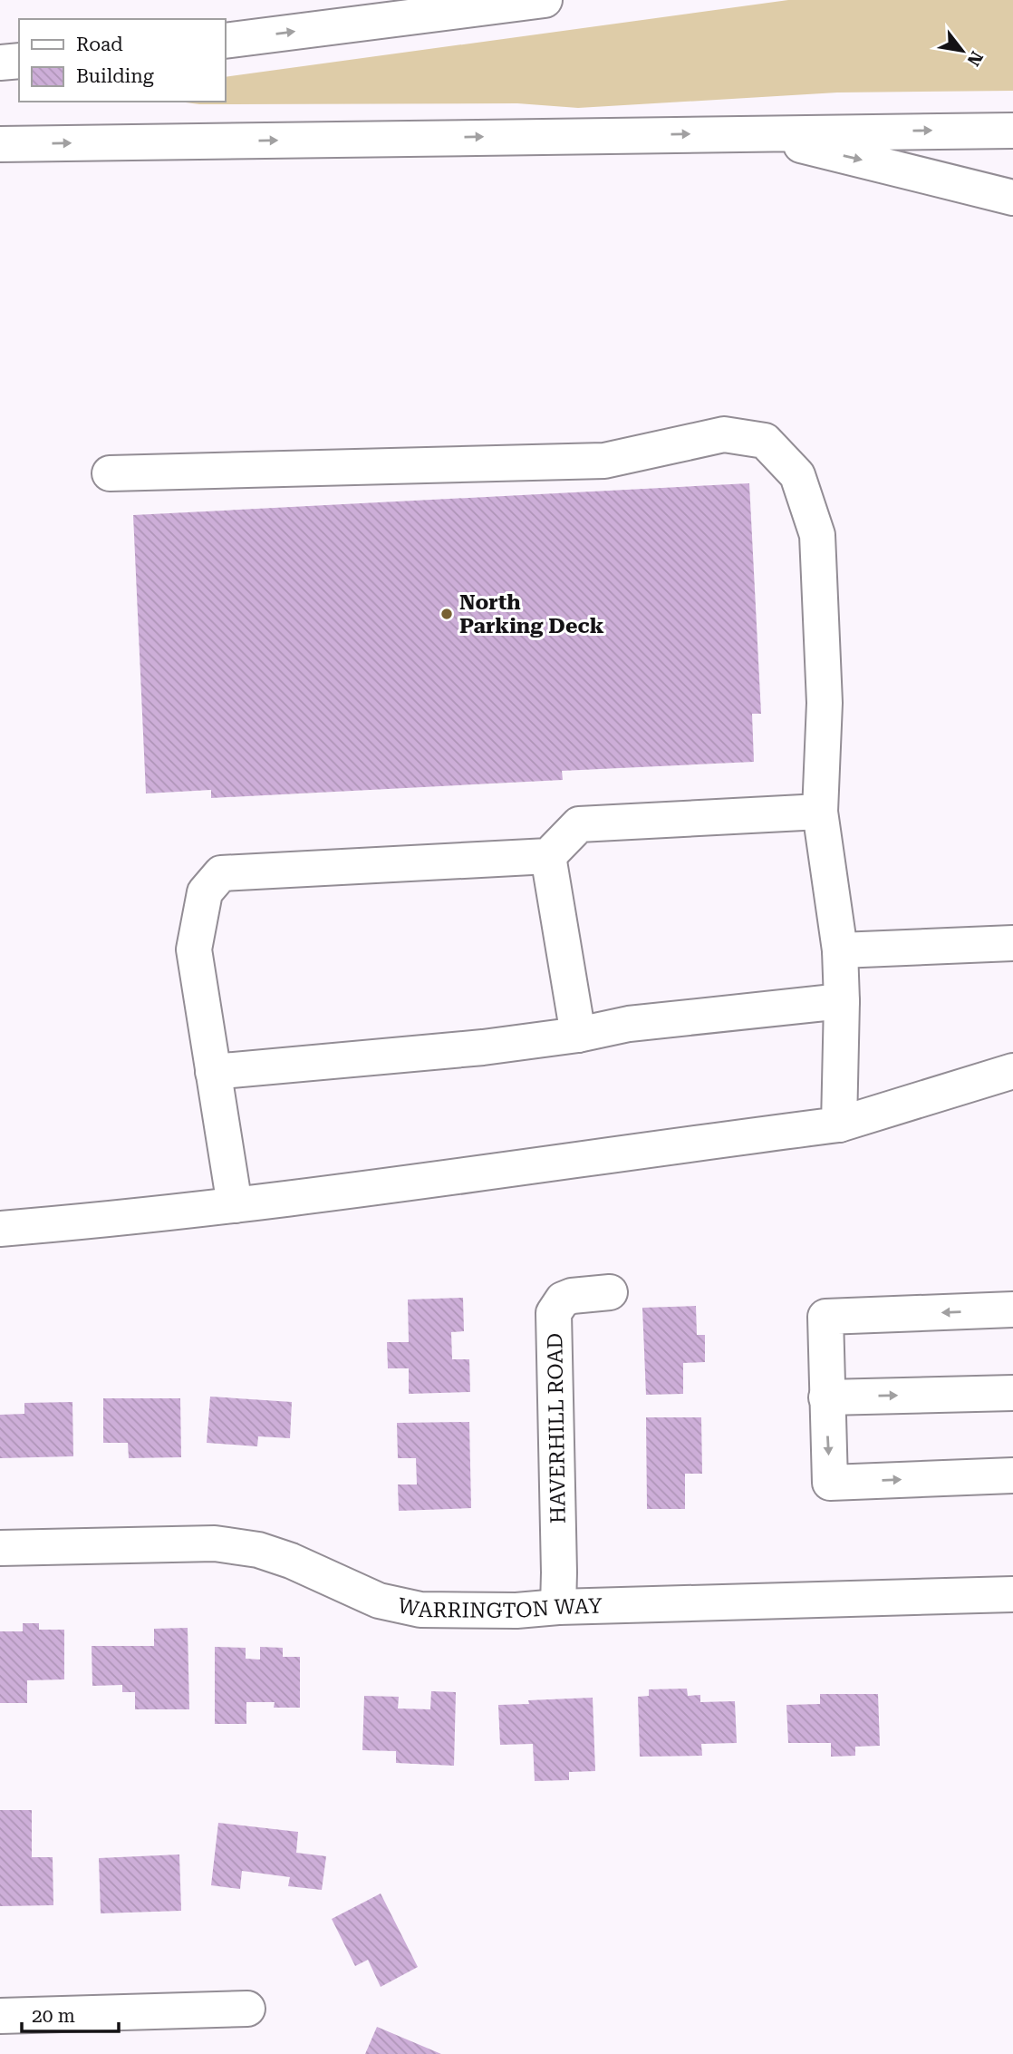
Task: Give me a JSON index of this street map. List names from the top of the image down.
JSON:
{
  "streets": {
    "main road": ["HAVERHILL ROAD", "WARRINGTON WAY"]
  },
  "crossings": [
    ["HAVERHILL ROAD", "WARRINGTON WAY"]
  ],
  "places": ["North Parking Deck"],
  "legend": ["Road", "Building"],
  "scale_bar": "20 m",
  "north": "bottom right"
}
